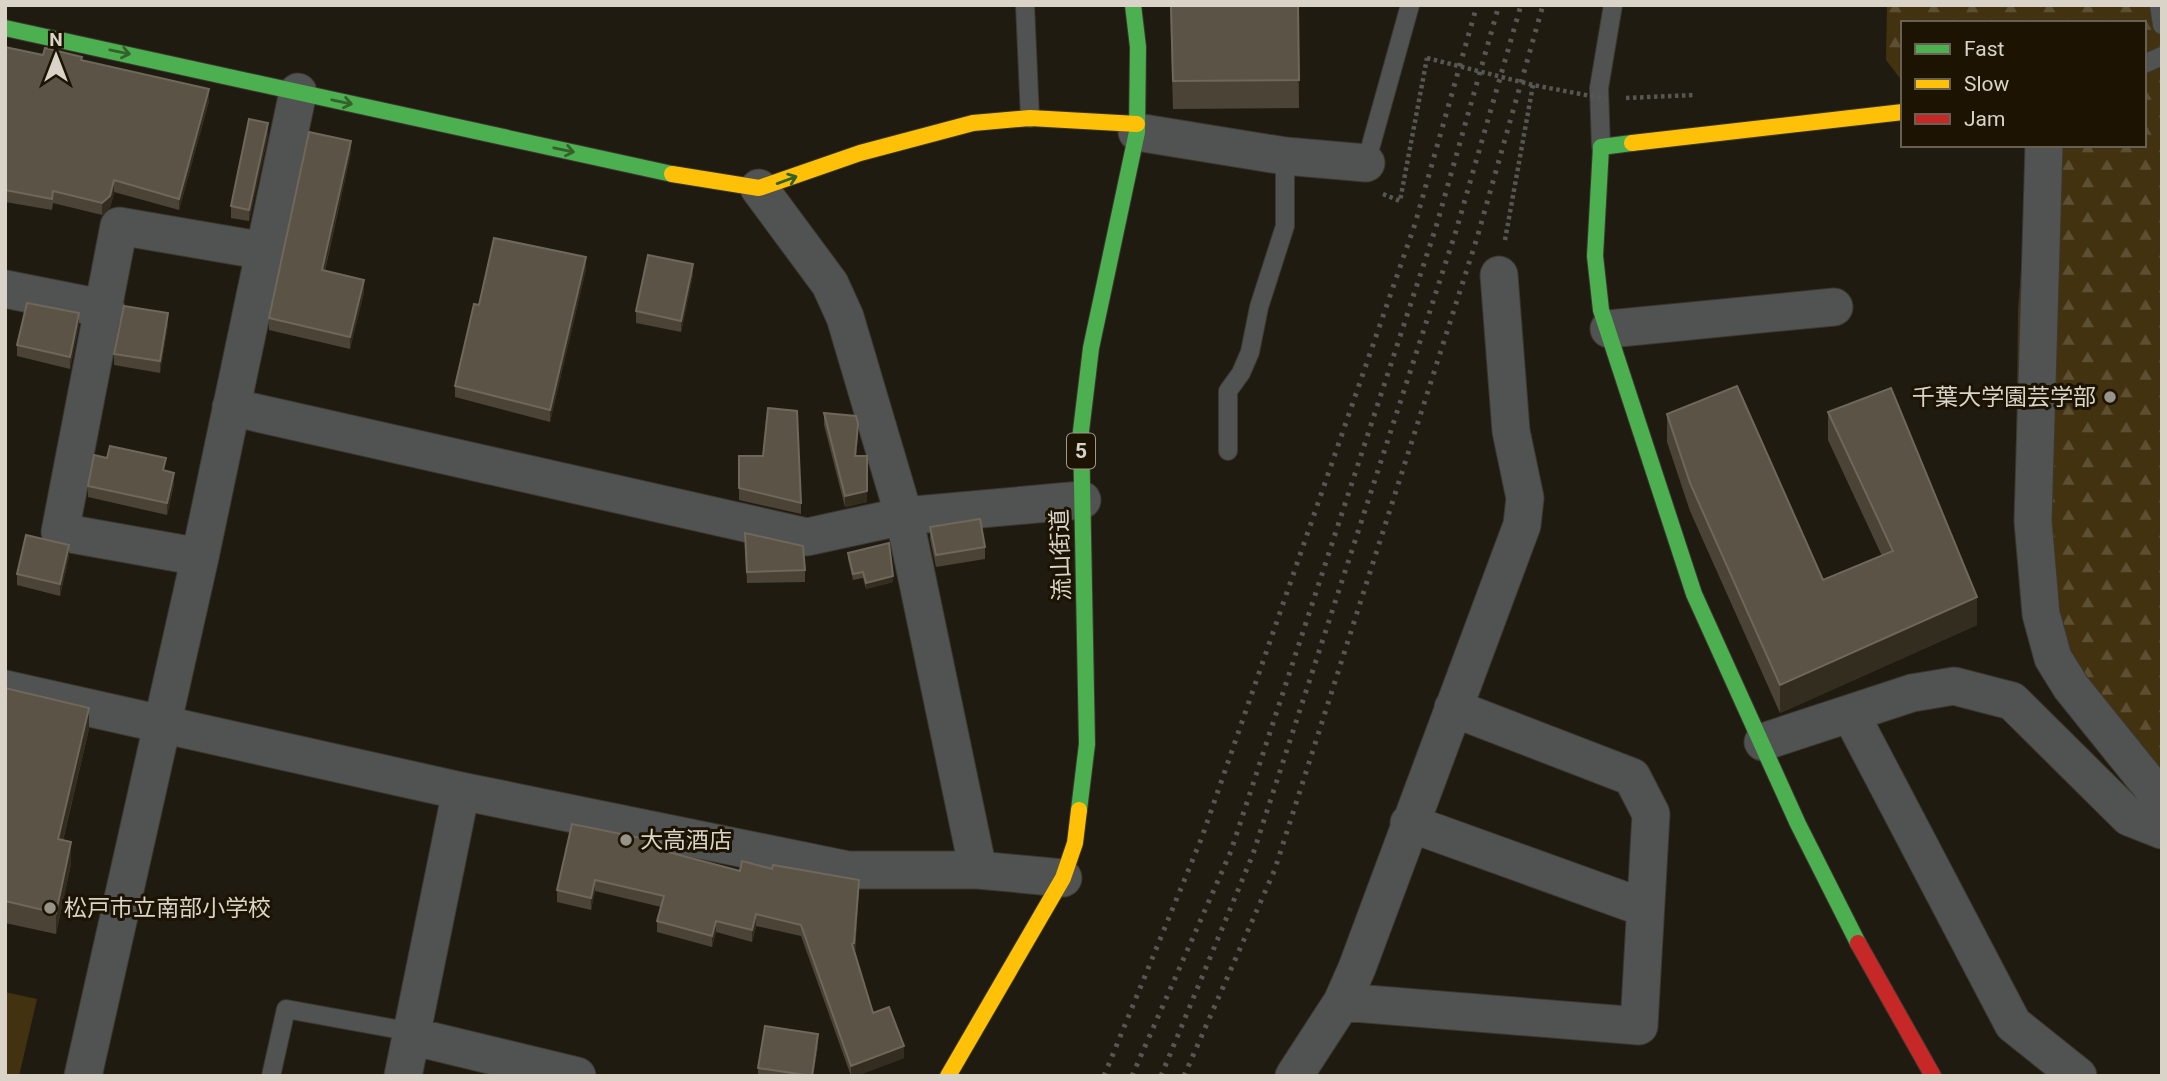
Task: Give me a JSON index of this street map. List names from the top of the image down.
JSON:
{
  "streets": {
    "street": ["5", "流山街道"]
  },
  "places": ["千葉大学園芸学部", "大高酒店", "松戸市立南部小学校"],
  "legend": ["Fast", "Slow", "Jam"],
  "north": "top"
}
